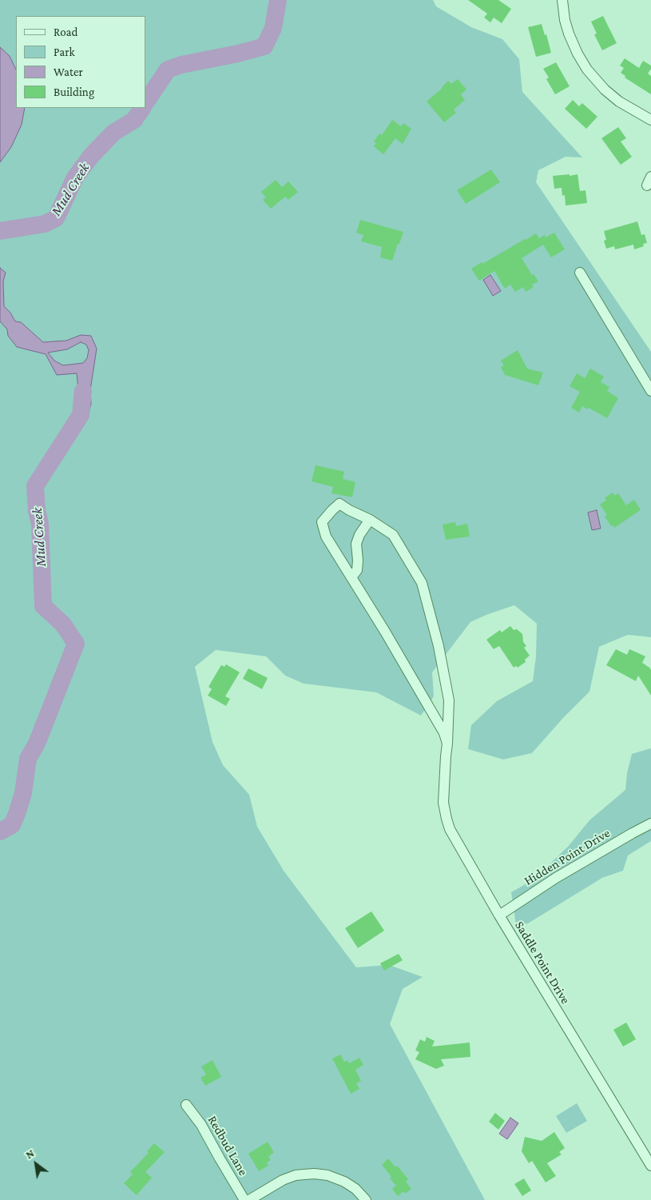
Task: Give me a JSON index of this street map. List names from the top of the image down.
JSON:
{
  "streets": {
    "street": ["Hidden Point Drive", "Saddle Point Drive", "Redbud Lane"]
  },
  "crossings": [
    ["Hidden Point Drive", "Saddle Point Drive"]
  ],
  "water": ["Mud Creek"],
  "legend": [
    "Road",
    "Park",
    "Water",
    "Building"
  ],
  "north": "top left"
}
